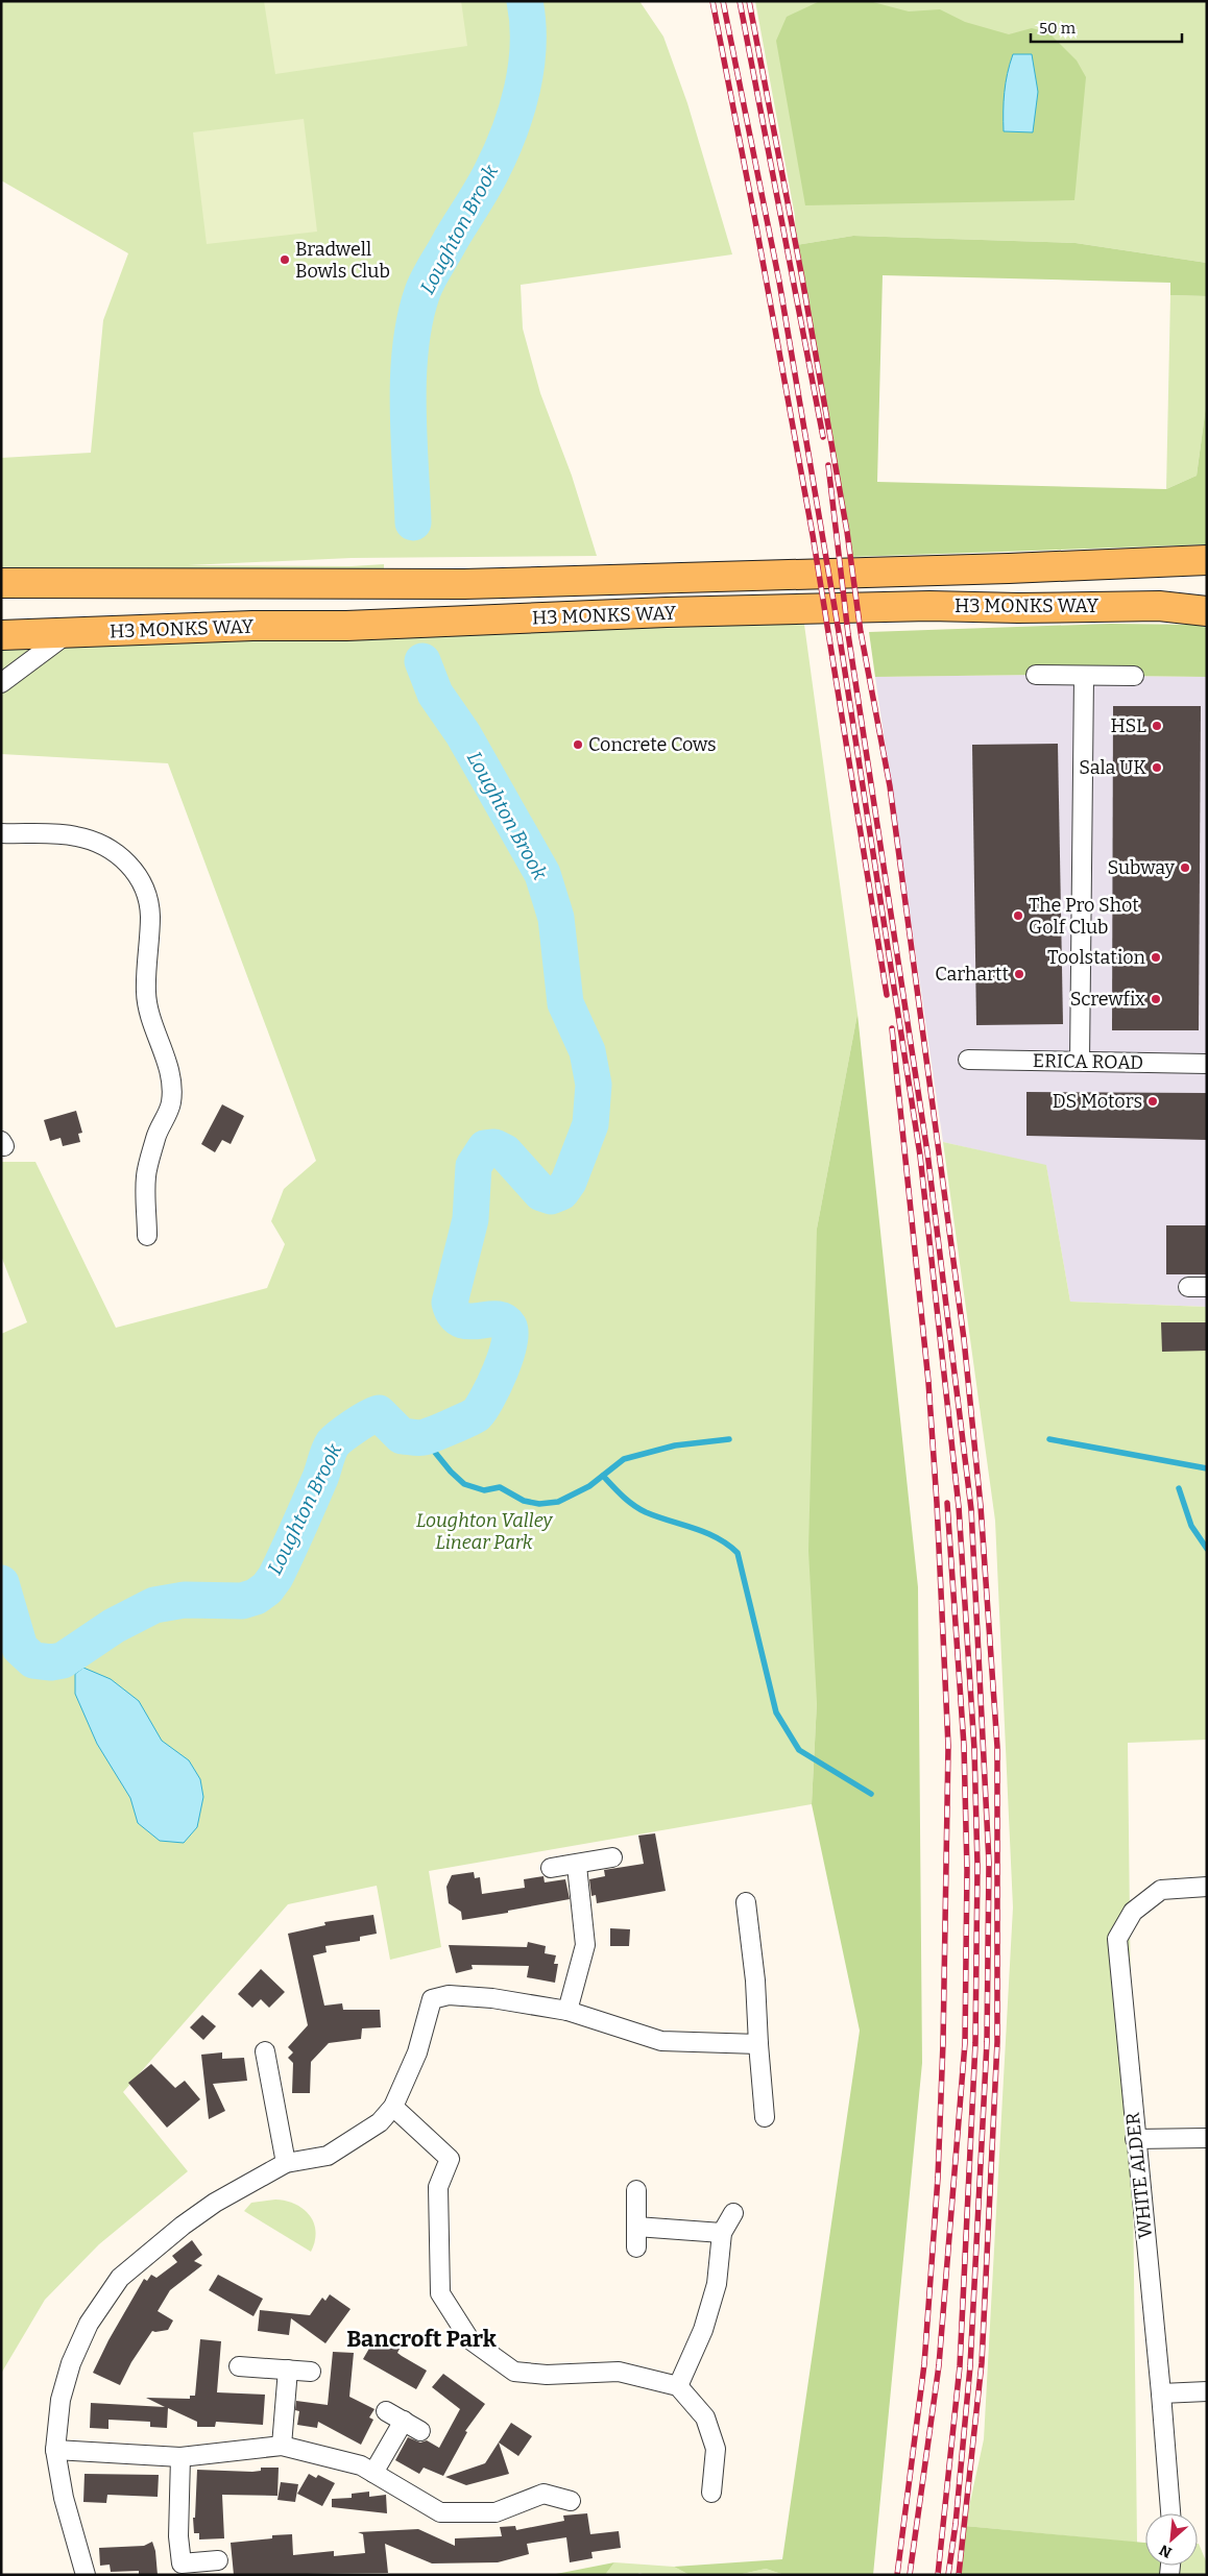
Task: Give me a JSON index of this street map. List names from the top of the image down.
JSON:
{
  "streets": {
    "main road": ["H3 MONKS WAY"],
    "street": ["ERICA ROAD", "WHITE ALDER"]
  },
  "districts": ["Bancroft Park"],
  "water": ["Loughton Brook"],
  "parks": ["Loughton Valley Linear Park"],
  "places": [
    "Bradwell Bowls Club",
    "HSL",
    "Concrete Cows",
    "Sala UK",
    "Subway",
    "The Pro Shot Golf Club",
    "Toolstation",
    "Carhartt",
    "Screwfix",
    "DS Motors"
  ],
  "scale_bar": "50 m",
  "north": "bottom left"
}
